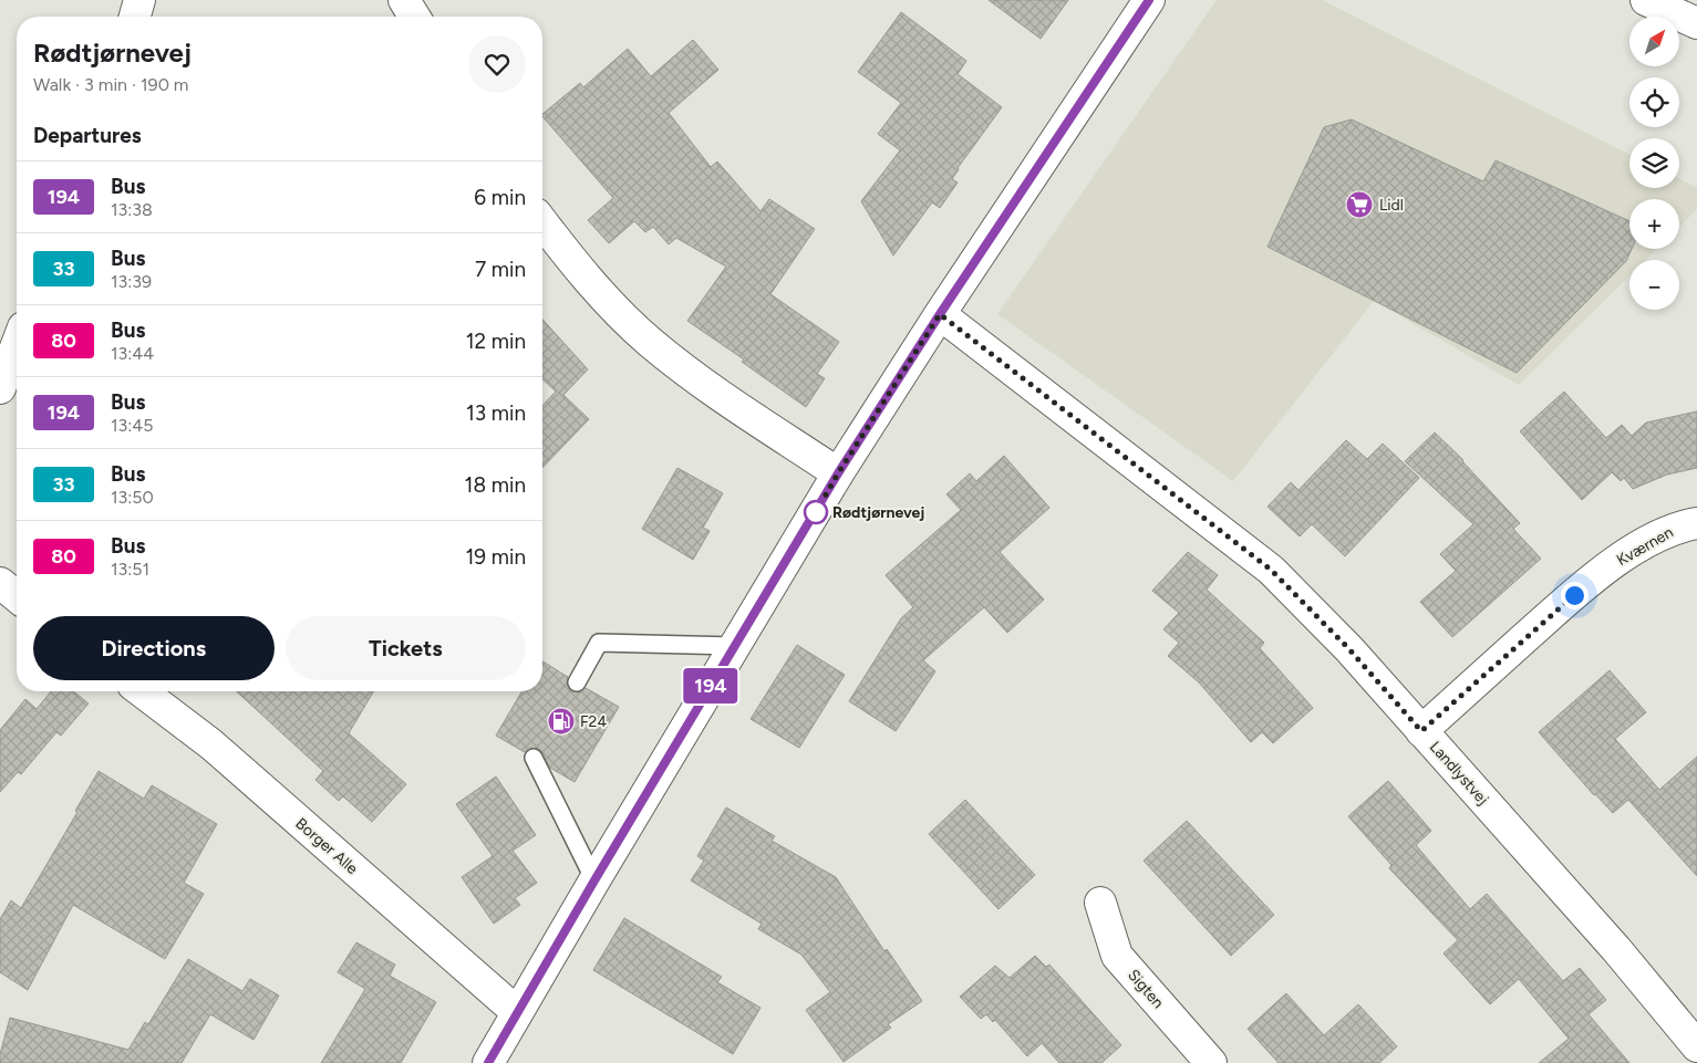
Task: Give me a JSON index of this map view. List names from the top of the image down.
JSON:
{
  "streets": {
    "main road": [
      "Kværnen",
      "Landlystvej",
      "Borger Alle",
      "Sigten"
    ]
  },
  "crossings": [
    ["Kværnen", "Landlystvej"]
  ],
  "places": {
    "supermarket": ["Lidl"],
    "other": ["Rødtjørnevej"],
    "fuel station": ["F24"]
  },
  "lines": ["bus line 194"],
  "north": "top right",
  "page": {
    "on_map": "194",
    "map_buttons": ["+", "−"],
    "heading": [
      ["Rødtjørnevej", "Walk · 3 min · 190 m"],
      "Departures"
    ],
    "list": [
      {
        "mark": "194",
        "name": "Bus",
        "note": "13:38",
        "value": "6 min"
      },
      {
        "mark": "33",
        "name": "Bus",
        "note": "13:39",
        "value": "7 min"
      },
      {
        "mark": "80",
        "name": "Bus",
        "note": "13:44",
        "value": "12 min"
      },
      {
        "mark": "194",
        "name": "Bus",
        "note": "13:45",
        "value": "13 min"
      },
      {
        "mark": "33",
        "name": "Bus",
        "note": "13:50",
        "value": "18 min"
      },
      {
        "mark": "80",
        "name": "Bus",
        "note": "13:51",
        "value": "19 min"
      }
    ],
    "buttons": ["Directions", "Tickets"]
  }
}
